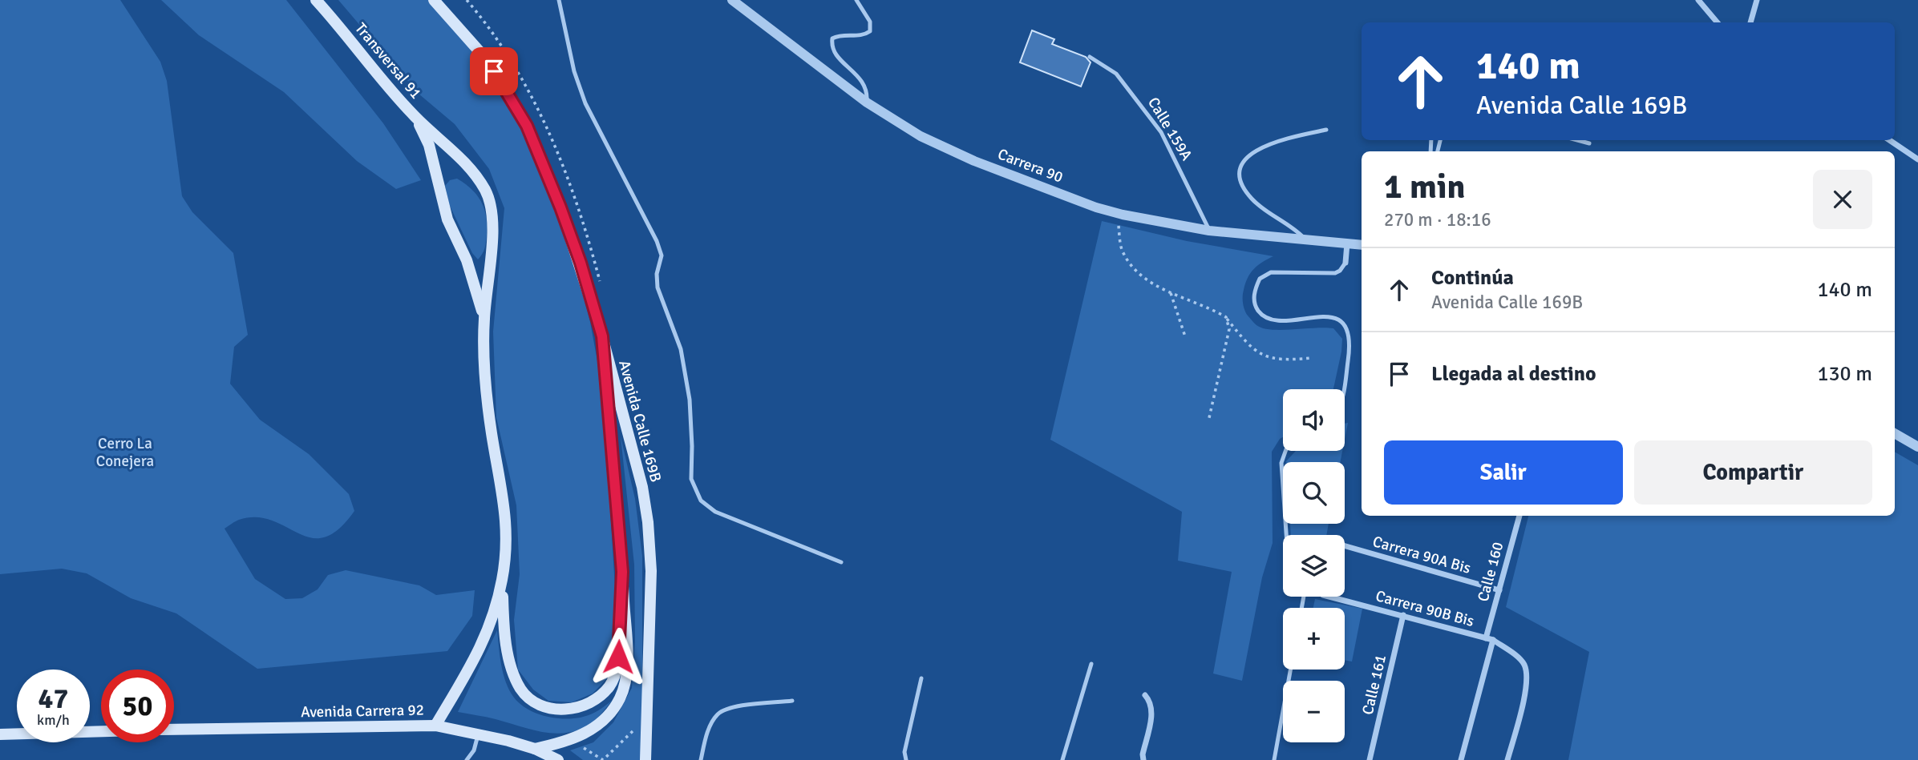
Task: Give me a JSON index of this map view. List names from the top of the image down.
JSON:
{
  "streets": {
    "main road": ["Transversal 91", "Avenida Calle 169B", "Avenida Carrera 92"],
    "street": [
      "Carrera 90",
      "Carrera 90A Bis",
      "Calle 160",
      "Carrera 90B Bis",
      "Calle 161"
    ],
    "lane": ["Calle 159A"]
  },
  "crossings": [
    ["Calle 159A", "Carrera 90"],
    ["Carrera 90A Bis", "Calle 160"],
    ["Calle 160", "Carrera 90B Bis"],
    ["Carrera 90B Bis", "Calle 161"]
  ],
  "parks": ["Cerro La Conejera"],
  "page": {
    "turn": ["140 m", "Avenida Calle 169B"],
    "heading": ["1 min", "270 m · 18:16"],
    "list": [
      {
        "name": "Continúa",
        "note": "Avenida Calle 169B",
        "value": "140 m"
      },
      {
        "name": "Llegada al destino",
        "value": "130 m"
      }
    ],
    "map_buttons": ["+", "−"],
    "buttons": ["Salir", "Compartir"],
    "speed": "47 km/h",
    "limit": "50"
  }
}
